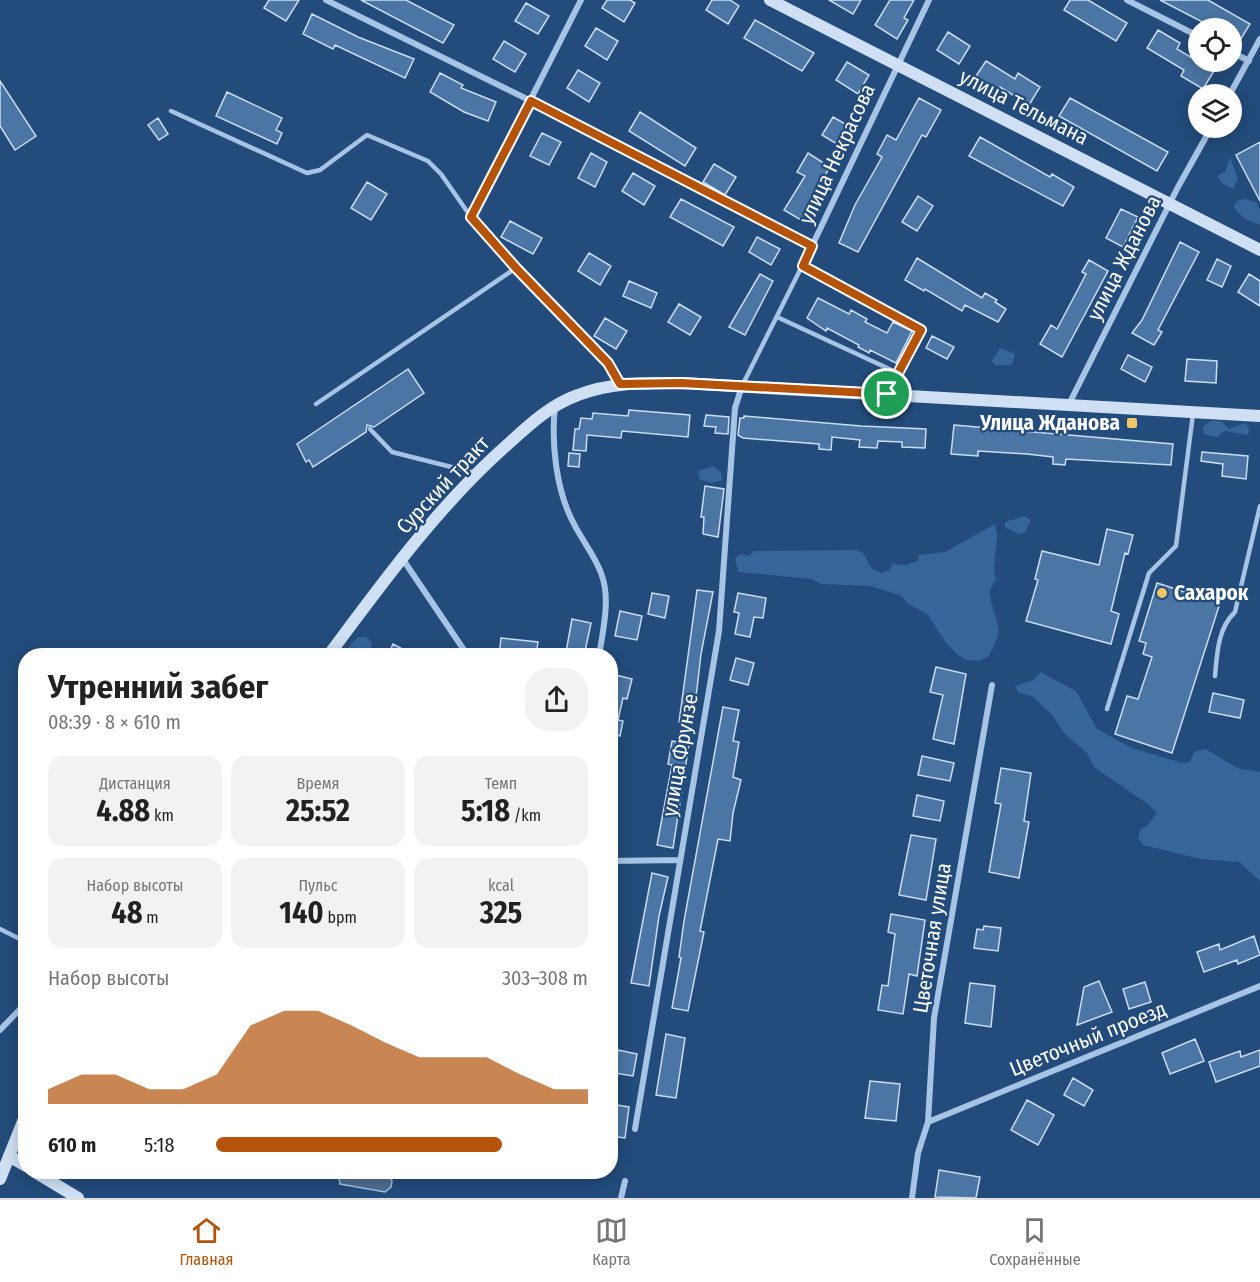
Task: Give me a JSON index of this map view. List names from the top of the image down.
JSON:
{
  "streets": {
    "street": [
      "улица Тельмана",
      "улица Некрасова",
      "улица Жданова",
      "Сурский тракт",
      "улица Фрунзе",
      "Цветочная улица",
      "Цветочный проезд"
    ]
  },
  "crossings": [
    ["улица Тельмана", "улица Некрасова"],
    ["улица Тельмана", "улица Жданова"],
    ["улица Некрасова", "Сурский тракт"],
    ["улица Некрасова", "улица Фрунзе"],
    ["улица Жданова", "Сурский тракт"],
    ["Сурский тракт", "улица Фрунзе"],
    ["Цветочная улица", "Цветочный проезд"]
  ],
  "places": {
    "transit": ["Улица Жданова"],
    "other": ["Сахарок"]
  },
  "page": {
    "heading": ["Утренний забег", "08:39 · 8 × 610 m"],
    "stats": [
      ["Дистанция", "4.88 km"],
      ["Время", "25:52"],
      ["Темп", "5:18 /km"],
      ["Набор высоты", "48 m"],
      ["Пульс", "140 bpm"],
      ["kcal", "325"]
    ],
    "chart": ["Набор высоты", "303–308 m"],
    "list": [
      {
        "name": "610 m",
        "note": "5:18"
      }
    ],
    "tabs": ["Главная", "Карта", "Сохранённые"]
  }
}
